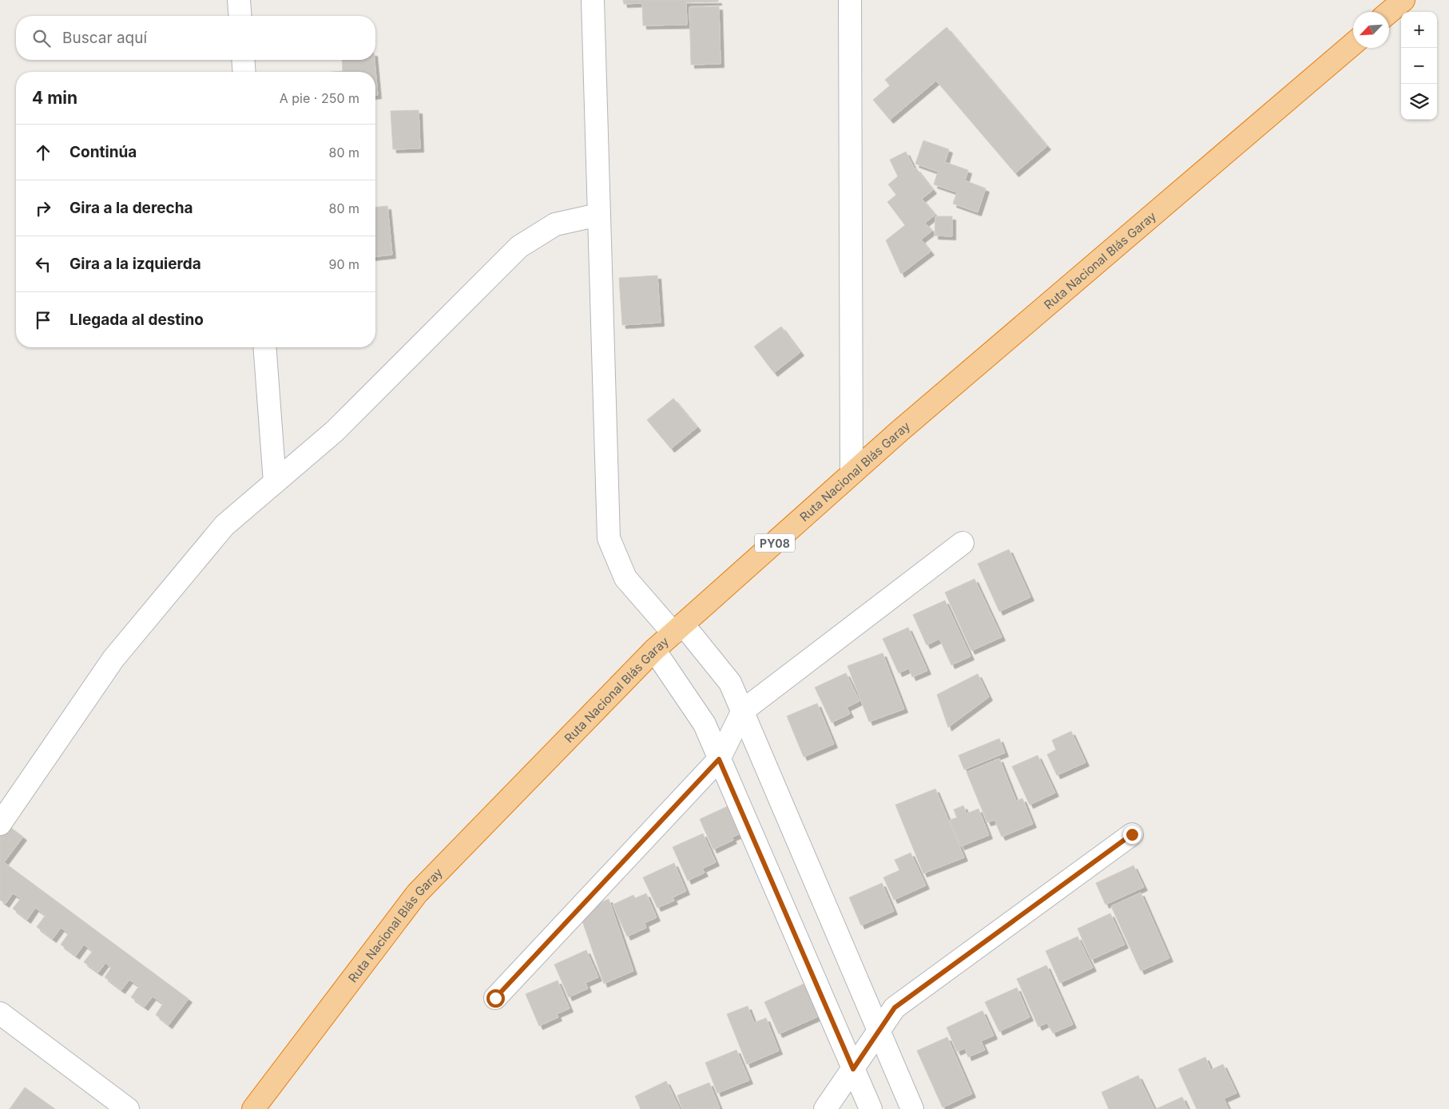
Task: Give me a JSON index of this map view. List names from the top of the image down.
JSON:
{
  "streets": {
    "highway": ["Ruta Nacional Blás Garay", "PY08"]
  },
  "north": "bottom left",
  "page": {
    "map_buttons": ["+", "−"],
    "search": "Buscar aquí",
    "heading": ["4 min", "A pie · 250 m"],
    "list": [
      ["Continúa", "80 m"],
      ["Gira a la derecha", "80 m"],
      ["Gira a la izquierda", "90 m"],
      "Llegada al destino"
    ]
  }
}
